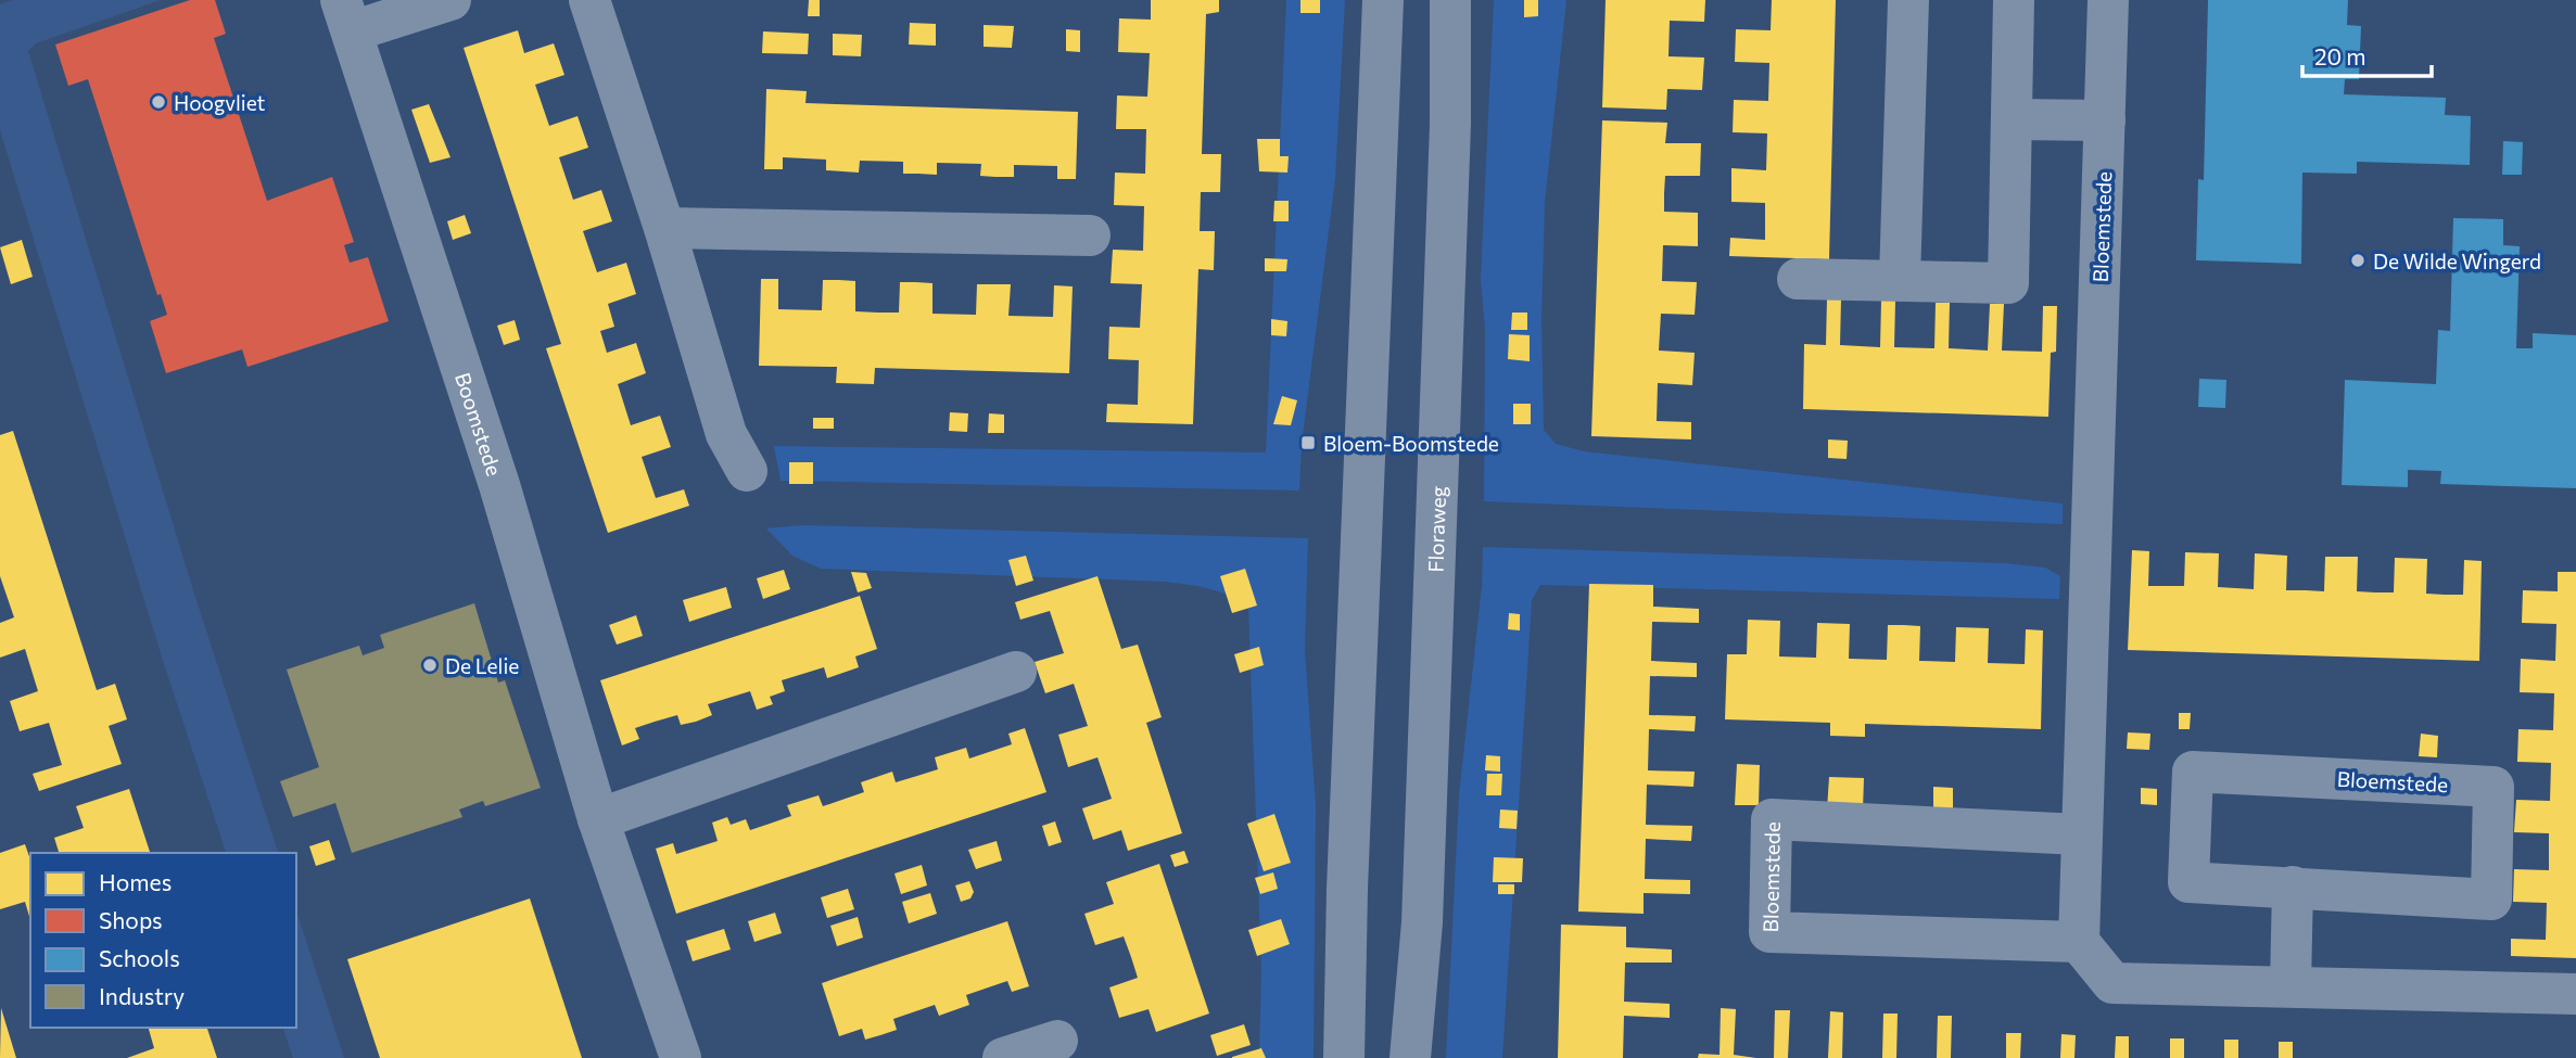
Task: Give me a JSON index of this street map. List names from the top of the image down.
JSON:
{
  "streets": {
    "main road": ["Floraweg"],
    "street": ["Bloemstede", "Boomstede"]
  },
  "places": {
    "other": ["Hoogvliet", "De Wilde Wingerd", "De Lelie"],
    "transit": ["Bloem-Boomstede"]
  },
  "legend": [
    "Homes",
    "Shops",
    "Schools",
    "Industry"
  ],
  "scale_bar": "20 m"
}
